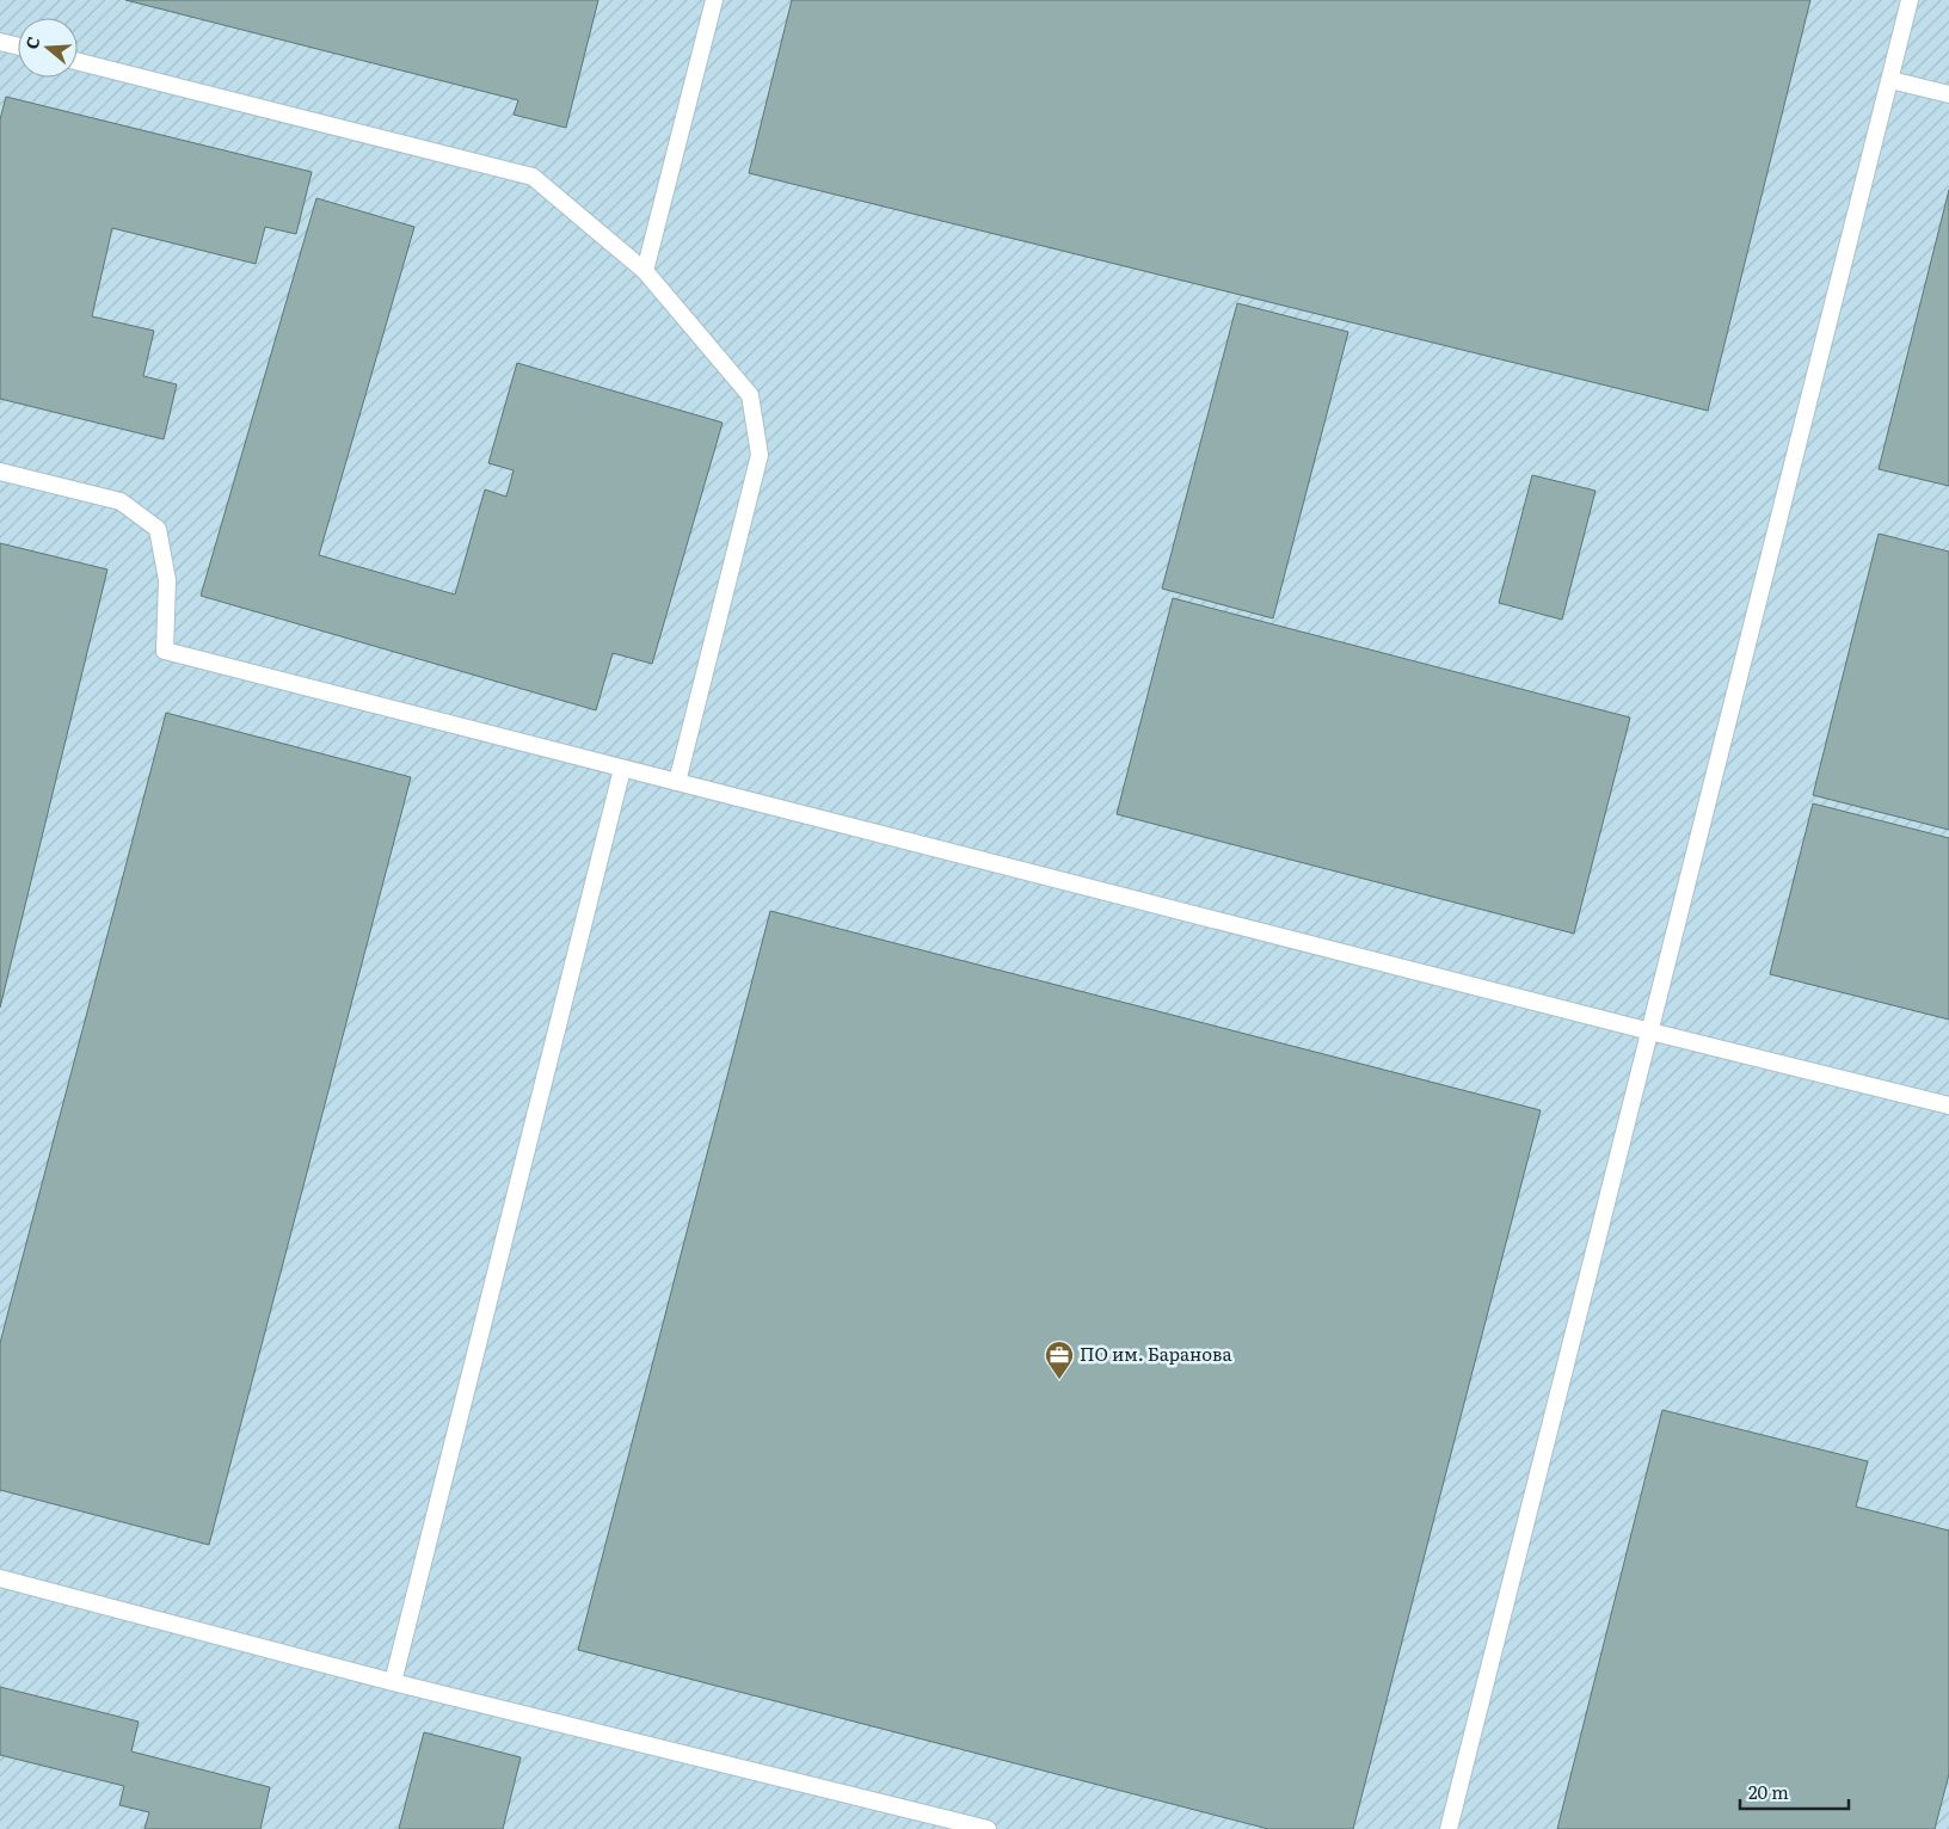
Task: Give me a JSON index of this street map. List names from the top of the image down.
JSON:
{
  "places": {
    "office": ["ПО им. Баранова"]
  },
  "scale_bar": "20 m",
  "north": "left"
}
